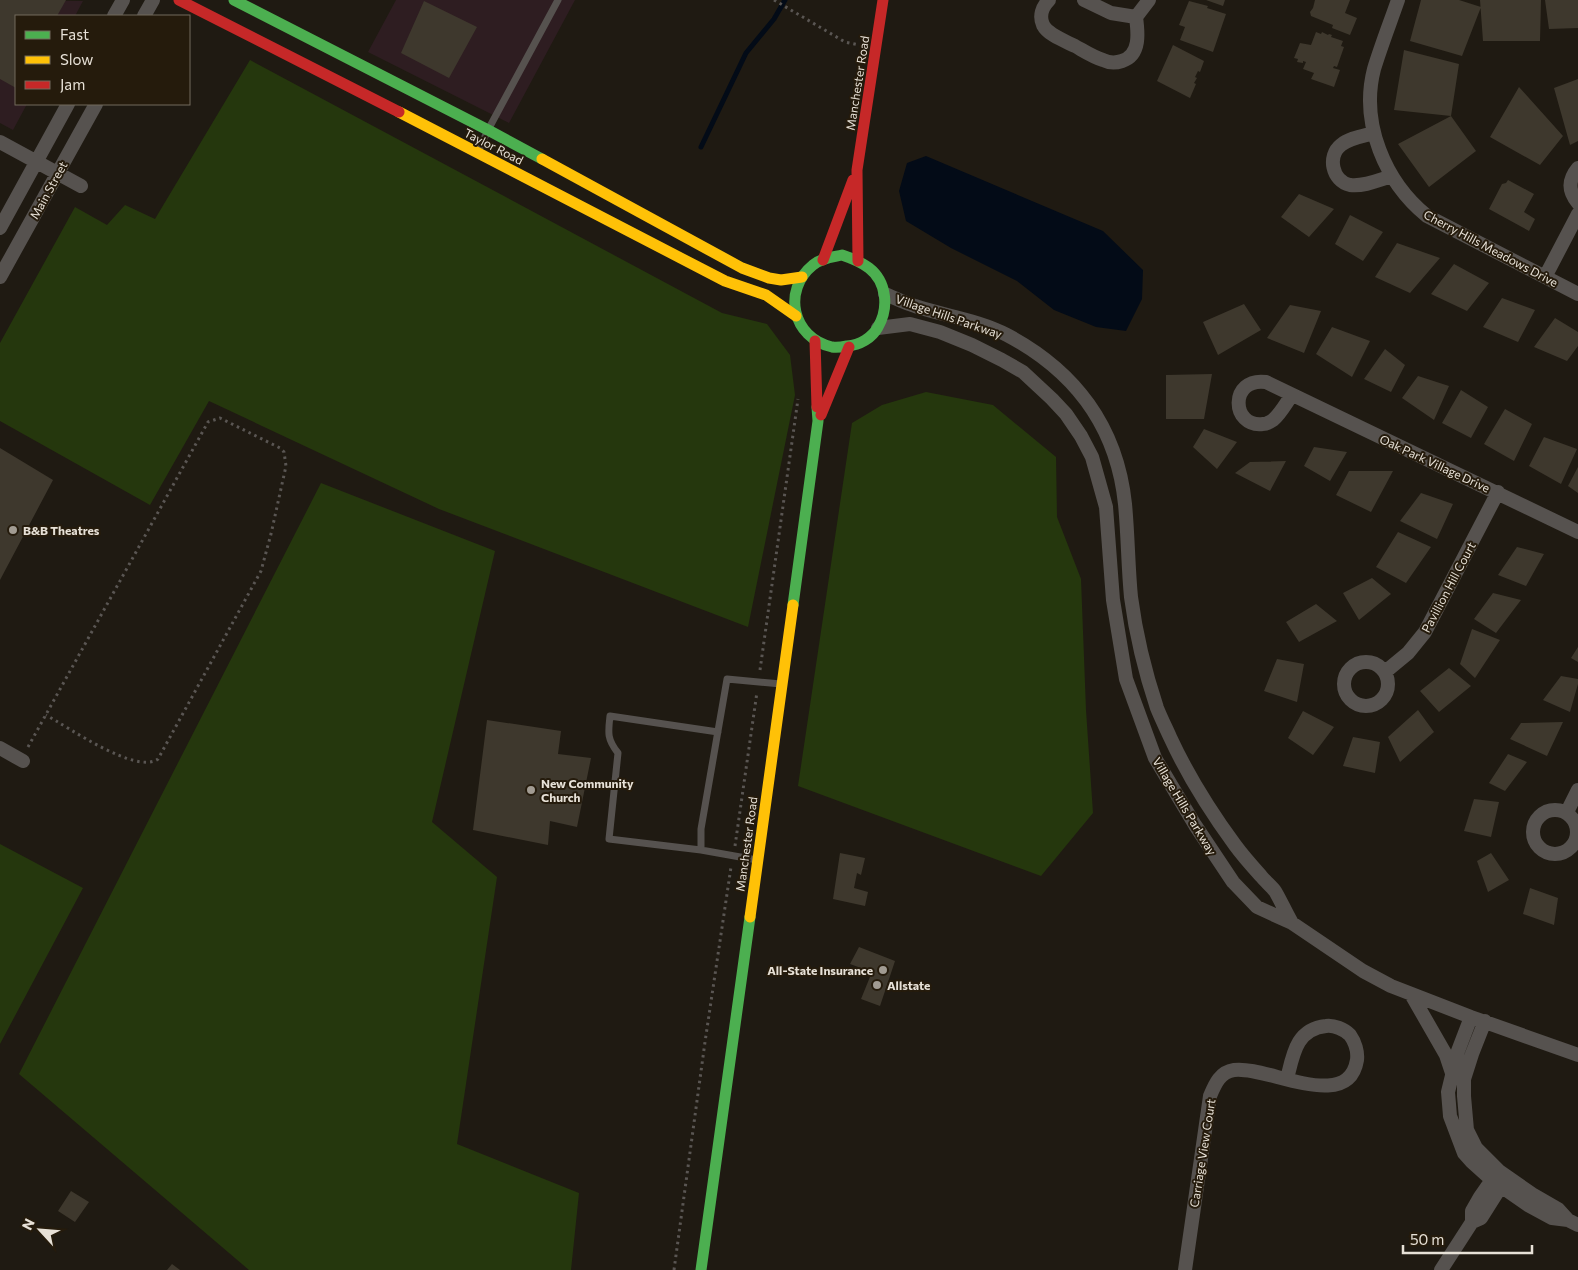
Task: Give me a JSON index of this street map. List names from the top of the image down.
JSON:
{
  "streets": {
    "street": [
      "Manchester Road",
      "Taylor Road",
      "Main Street",
      "Cherry Hills Meadows Drive",
      "Village Hills Parkway",
      "Oak Park Village Drive",
      "Pavillion Hill Court",
      "Carriage View Court"
    ]
  },
  "crossings": [
    ["Manchester Road", "Taylor Road"],
    ["Manchester Road", "Village Hills Parkway"],
    ["Taylor Road", "Village Hills Parkway"],
    ["Oak Park Village Drive", "Pavillion Hill Court"]
  ],
  "places": [
    "B&B Theatres",
    "New Community Church",
    "All-State Insurance",
    "Allstate"
  ],
  "legend": ["Fast", "Slow", "Jam"],
  "scale_bar": "50 m",
  "north": "top left"
}
